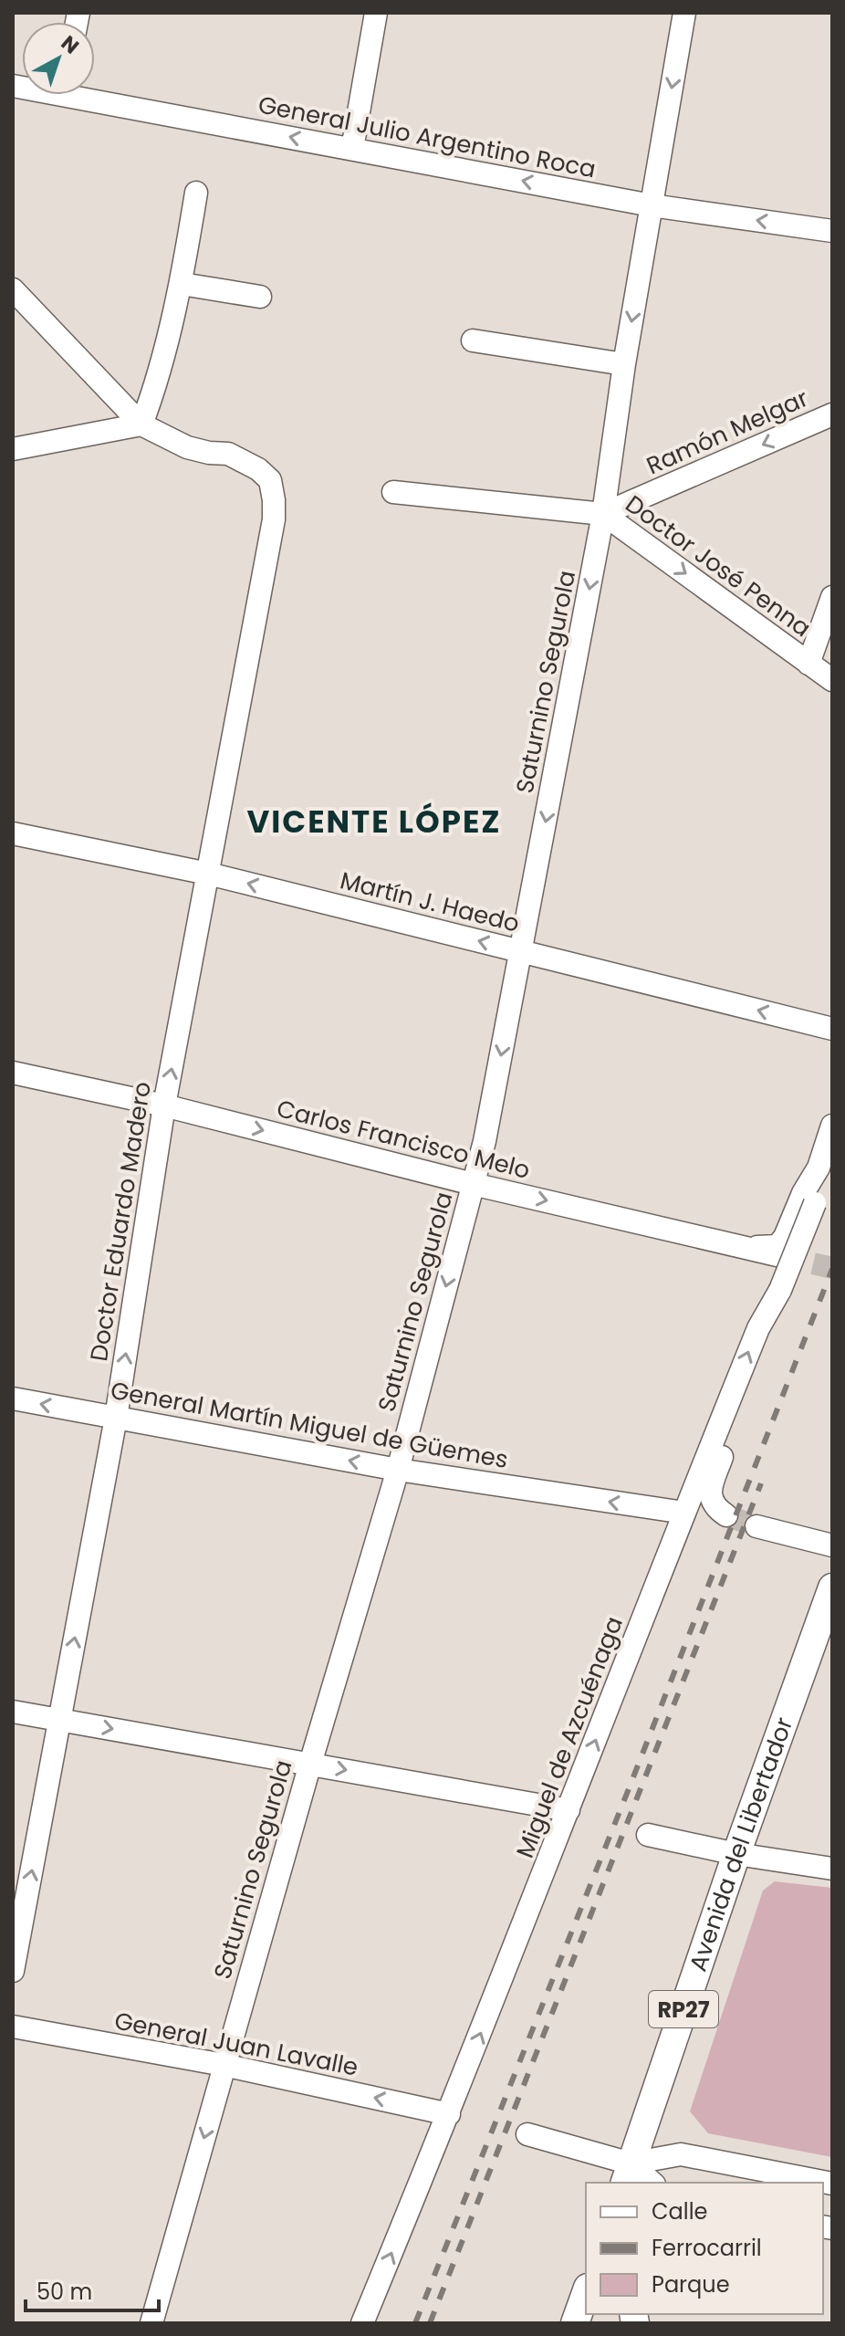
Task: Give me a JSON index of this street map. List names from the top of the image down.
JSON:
{
  "streets": {
    "main road": ["Avenida del Libertador", "RP27"],
    "street": [
      "General Julio Argentino Roca",
      "Ramón Melgar",
      "Doctor José Penna",
      "Saturnino Segurola",
      "Martín J. Haedo",
      "Carlos Francisco Melo",
      "Doctor Eduardo Madero",
      "General Martín Miguel de Güemes",
      "Miguel de Azcuénaga",
      "General Juan Lavalle"
    ]
  },
  "crossings": [
    ["General Julio Argentino Roca", "Saturnino Segurola"],
    ["Ramón Melgar", "Doctor José Penna"],
    ["Ramón Melgar", "Saturnino Segurola"],
    ["Doctor José Penna", "Saturnino Segurola"],
    ["Saturnino Segurola", "Martín J. Haedo"],
    ["Saturnino Segurola", "Carlos Francisco Melo"],
    ["Saturnino Segurola", "General Martín Miguel de Güemes"],
    ["Saturnino Segurola", "General Juan Lavalle"],
    ["Martín J. Haedo", "Doctor Eduardo Madero"],
    ["Carlos Francisco Melo", "Doctor Eduardo Madero"],
    ["Carlos Francisco Melo", "Miguel de Azcuénaga"],
    ["Doctor Eduardo Madero", "General Martín Miguel de Güemes"],
    ["General Martín Miguel de Güemes", "Miguel de Azcuénaga"],
    ["Miguel de Azcuénaga", "General Juan Lavalle"]
  ],
  "one_way": [
    "Ramón Melgar",
    "Doctor José Penna",
    "Saturnino Segurola",
    "Martín J. Haedo",
    "Carlos Francisco Melo",
    "Doctor Eduardo Madero",
    "General Martín Miguel de Güemes",
    "Miguel de Azcuénaga",
    "General Juan Lavalle"
  ],
  "districts": ["VICENTE LÓPEZ"],
  "legend": ["Calle", "Ferrocarril", "Parque"],
  "scale_bar": "50 m",
  "north": "top right"
}
